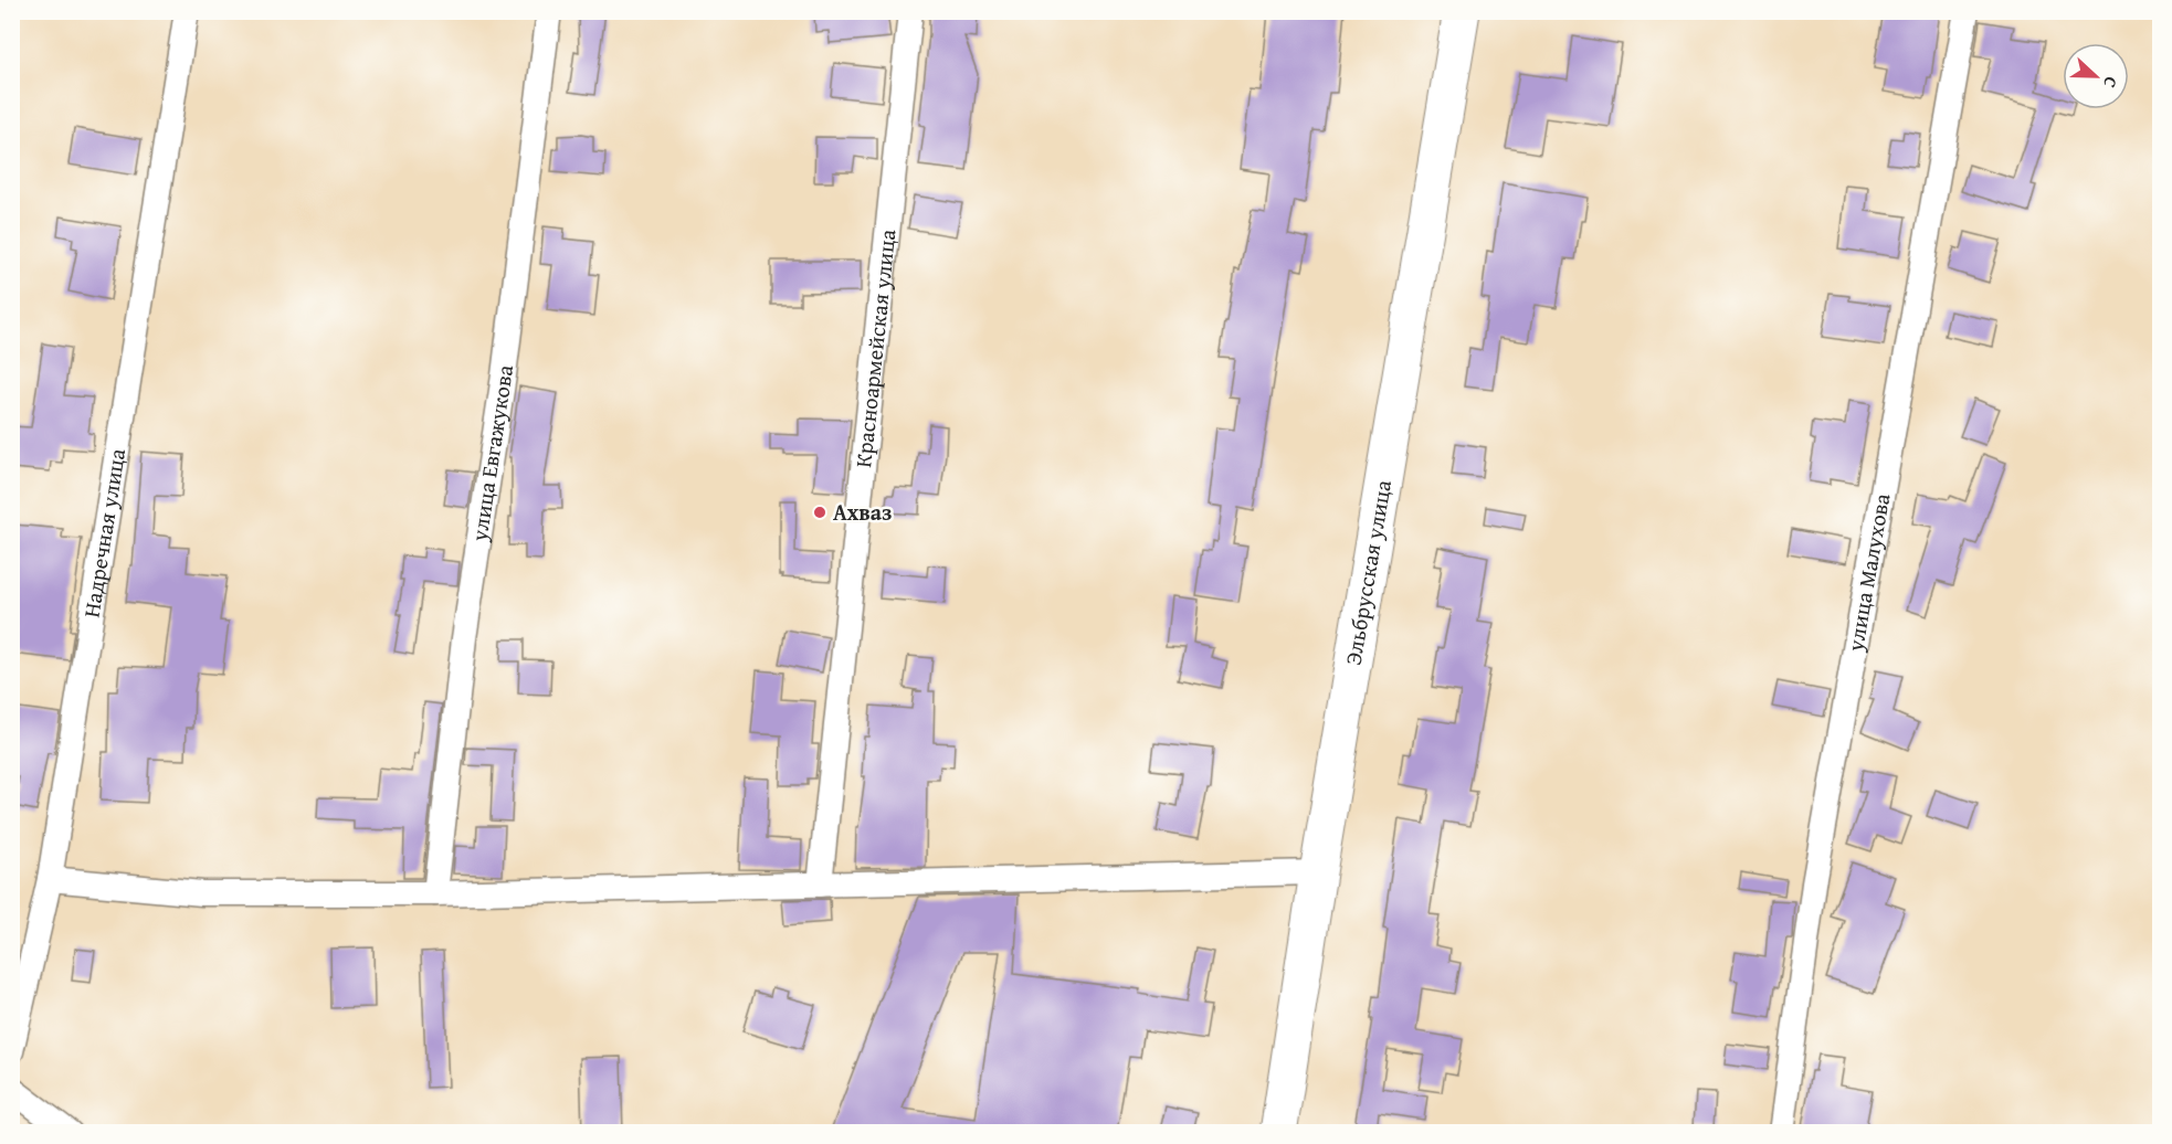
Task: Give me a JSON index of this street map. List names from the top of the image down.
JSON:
{
  "streets": {
    "street": [
      "Красноармейская улица",
      "улица Евгажукова",
      "Надречная улица",
      "улица Малухова",
      "Эльбрусская улица"
    ]
  },
  "places": ["Ахваз"],
  "north": "right"
}
